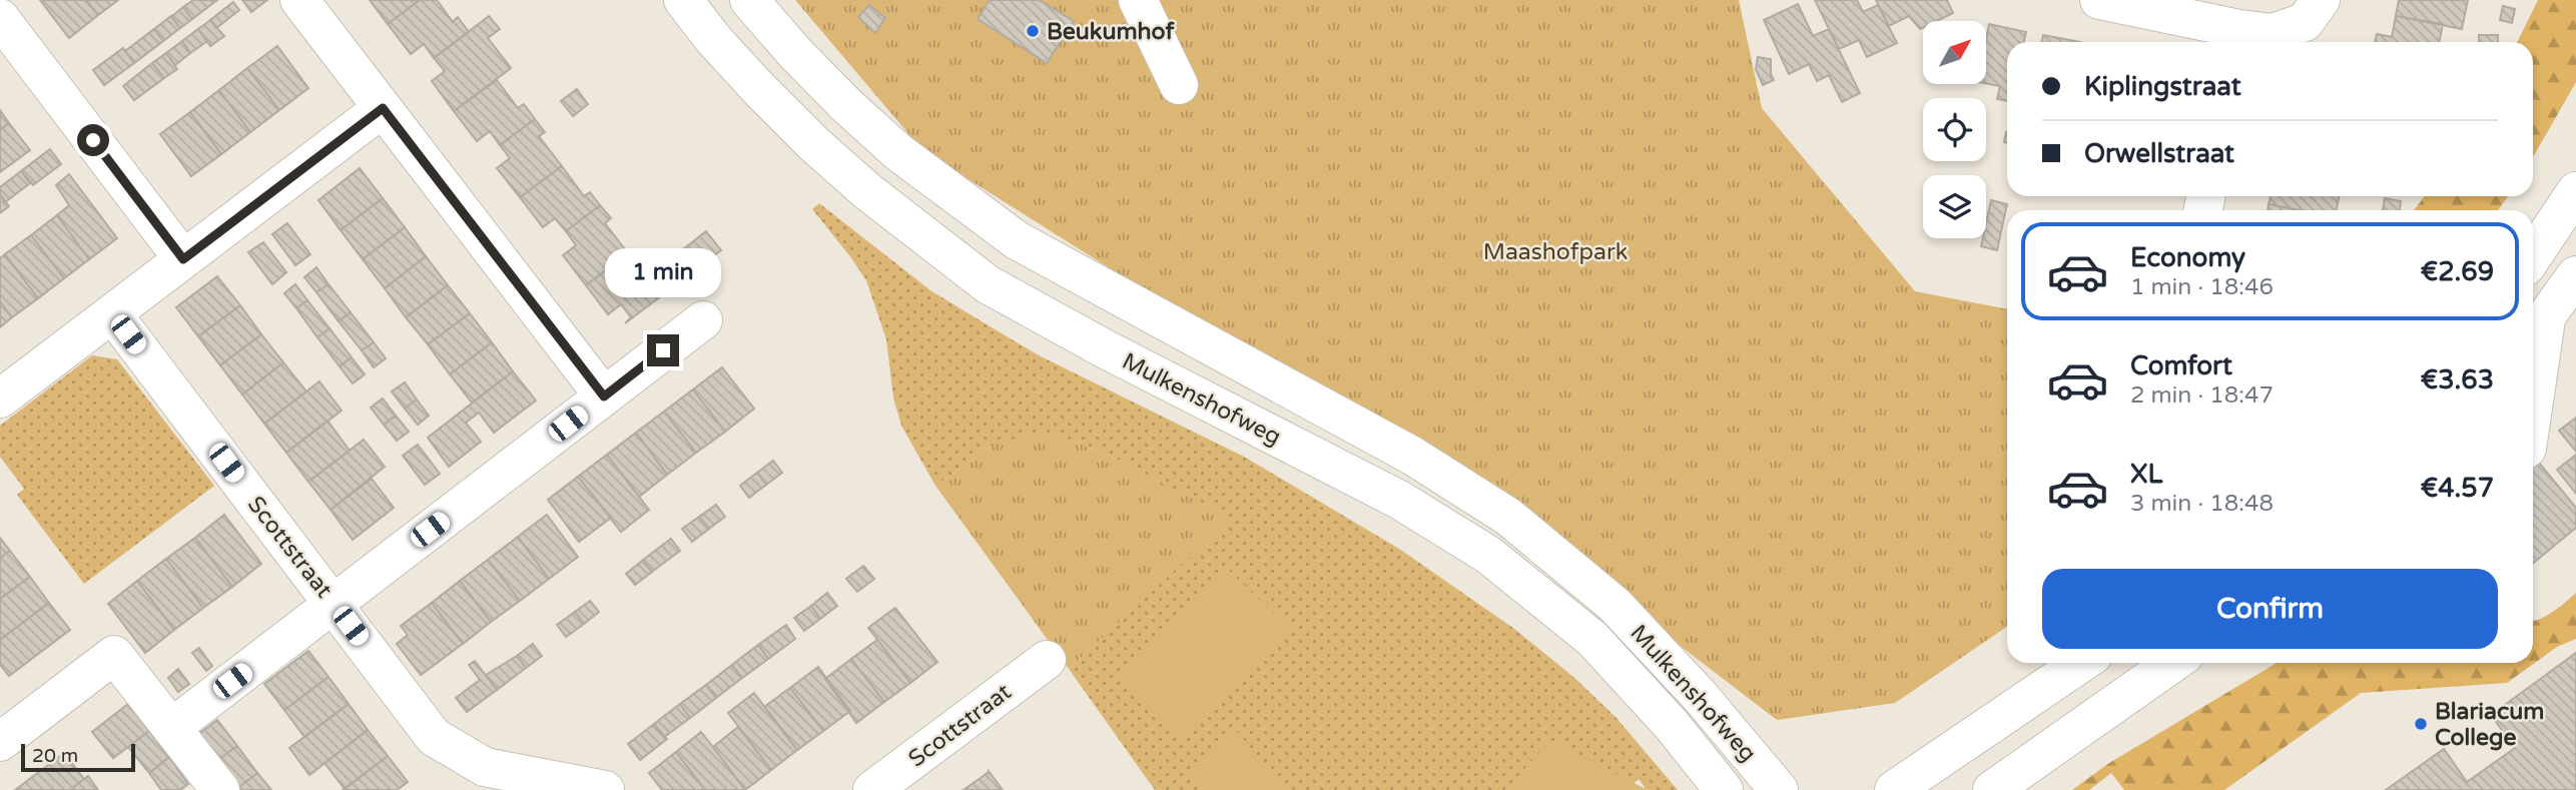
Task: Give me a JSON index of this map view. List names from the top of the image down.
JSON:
{
  "streets": {
    "street": ["Mulkenshofweg", "Scottstraat"]
  },
  "parks": ["Maashofpark"],
  "places": ["Beukumhof", "Blariacum College"],
  "scale_bar": "20 m",
  "north": "top right",
  "page": {
    "banner": ["Kiplingstraat", "Orwellstraat"],
    "list": [
      {
        "name": "Economy",
        "note": "1 min · 18:46",
        "value": "€2.69"
      },
      {
        "name": "Comfort",
        "note": "2 min · 18:47",
        "value": "€3.63"
      },
      {
        "name": "XL",
        "note": "3 min · 18:48",
        "value": "€4.57"
      }
    ],
    "bubble": "1 min",
    "buttons": "Confirm",
    "scale": "20 m"
  }
}
